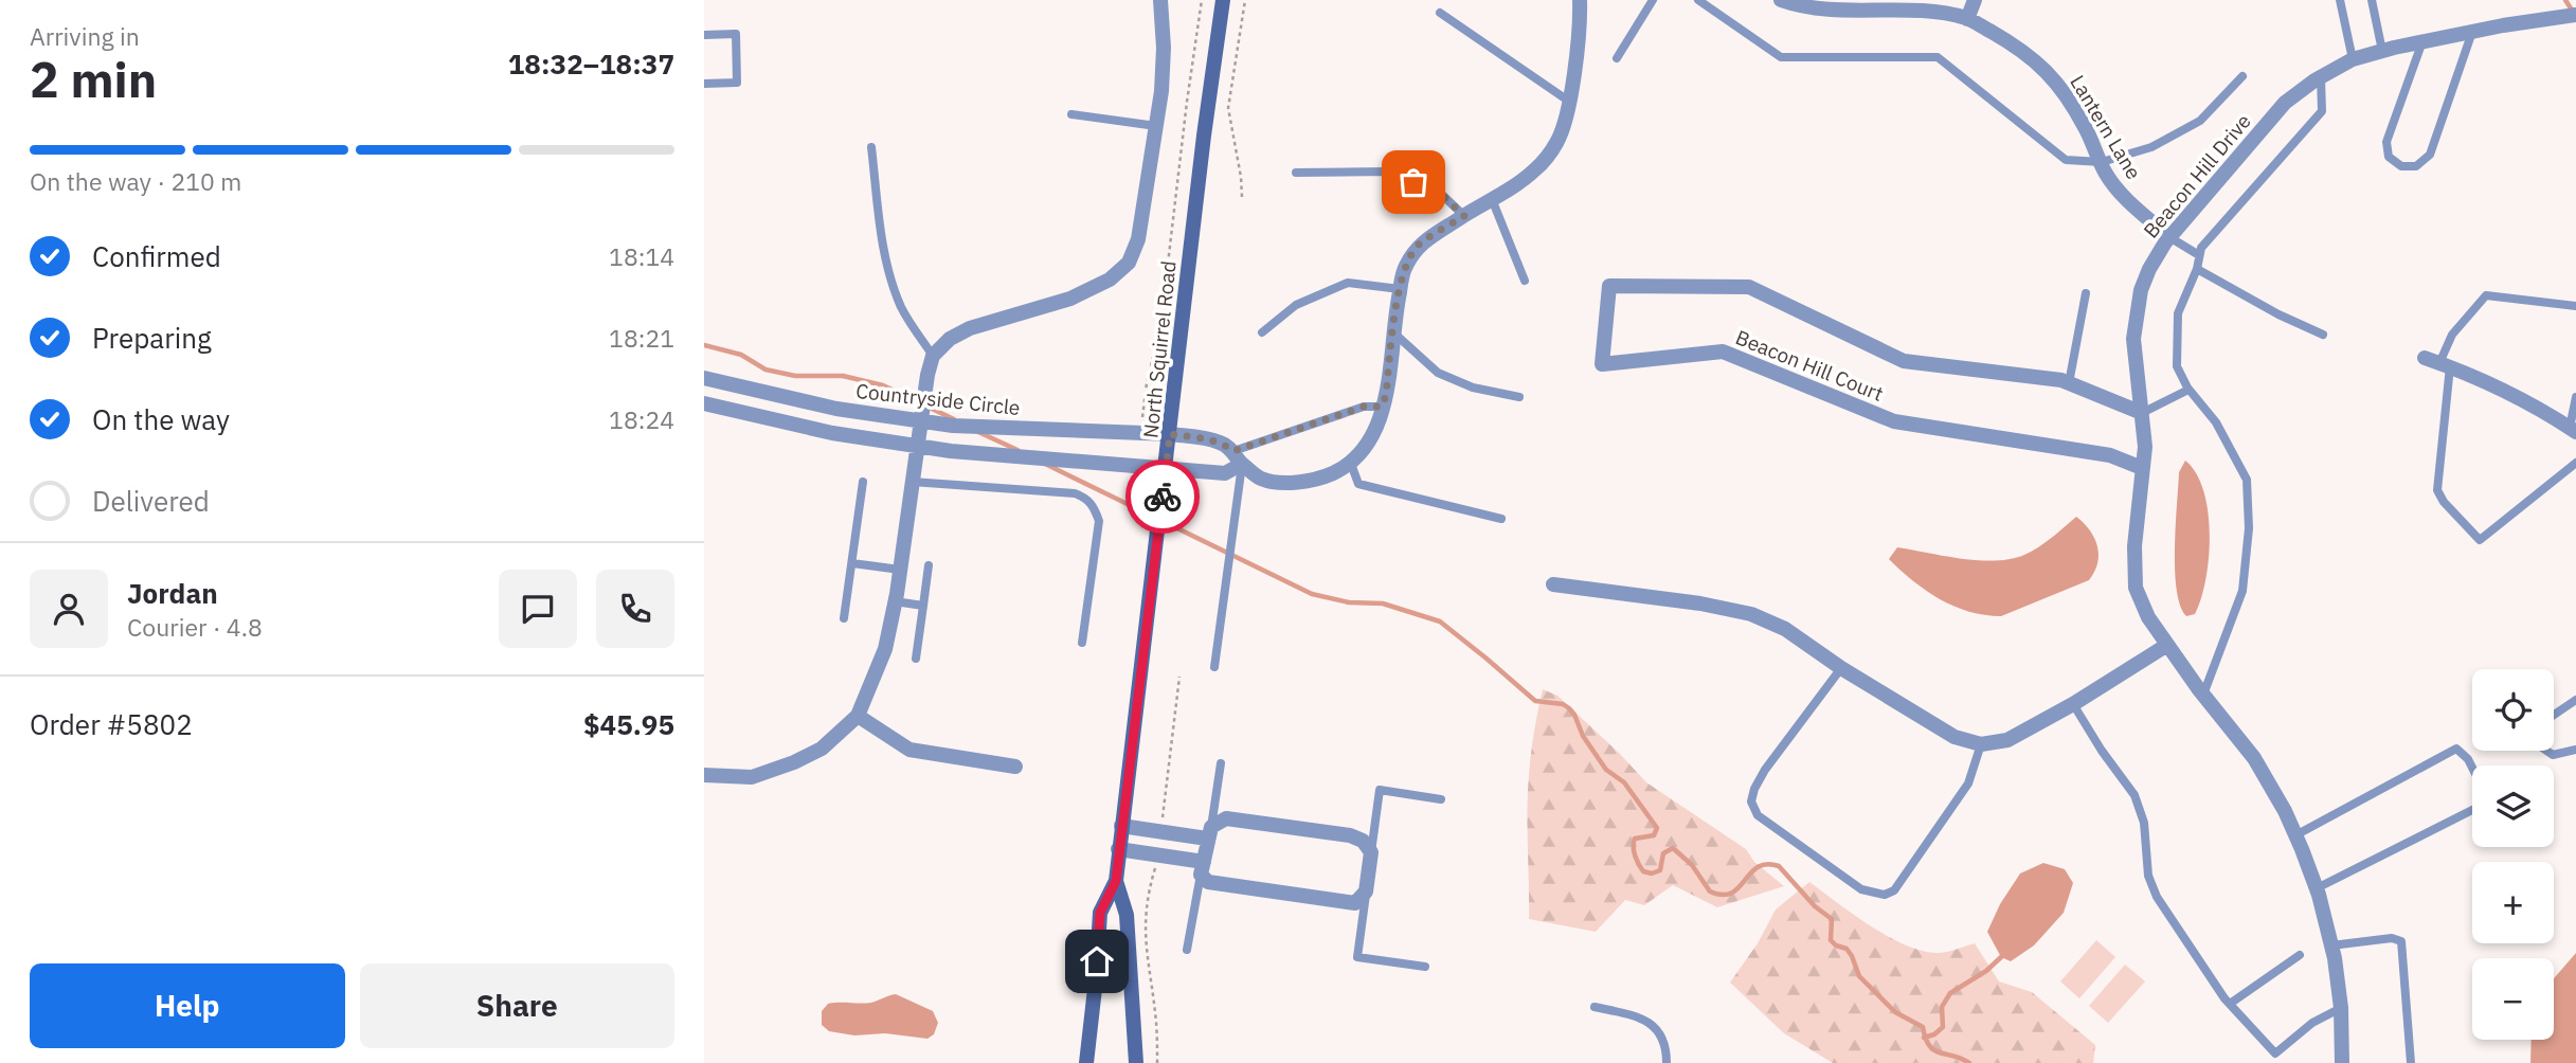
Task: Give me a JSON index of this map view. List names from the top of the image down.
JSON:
{
  "streets": {
    "street": [
      "Lantern Lane",
      "Beacon Hill Drive",
      "North Squirrel Road",
      "Beacon Hill Court",
      "Countryside Circle"
    ]
  },
  "crossings": [
    ["Lantern Lane", "Beacon Hill Drive"],
    ["Beacon Hill Drive", "Beacon Hill Court"],
    ["North Squirrel Road", "Countryside Circle"]
  ],
  "page": {
    "heading": ["2 min", "Arriving in", "18:32–18:37"],
    "panel": [
      "Jordan",
      "Courier · 4.8",
      "Order #5802",
      "$45.95"
    ],
    "bar": "On the way · 210 m",
    "list": [
      ["Confirmed", "18:14"],
      ["Preparing", "18:21"],
      ["On the way", "18:24"],
      "Delivered"
    ],
    "map_buttons": ["+", "−"],
    "buttons": ["Help", "Share"]
  }
}
